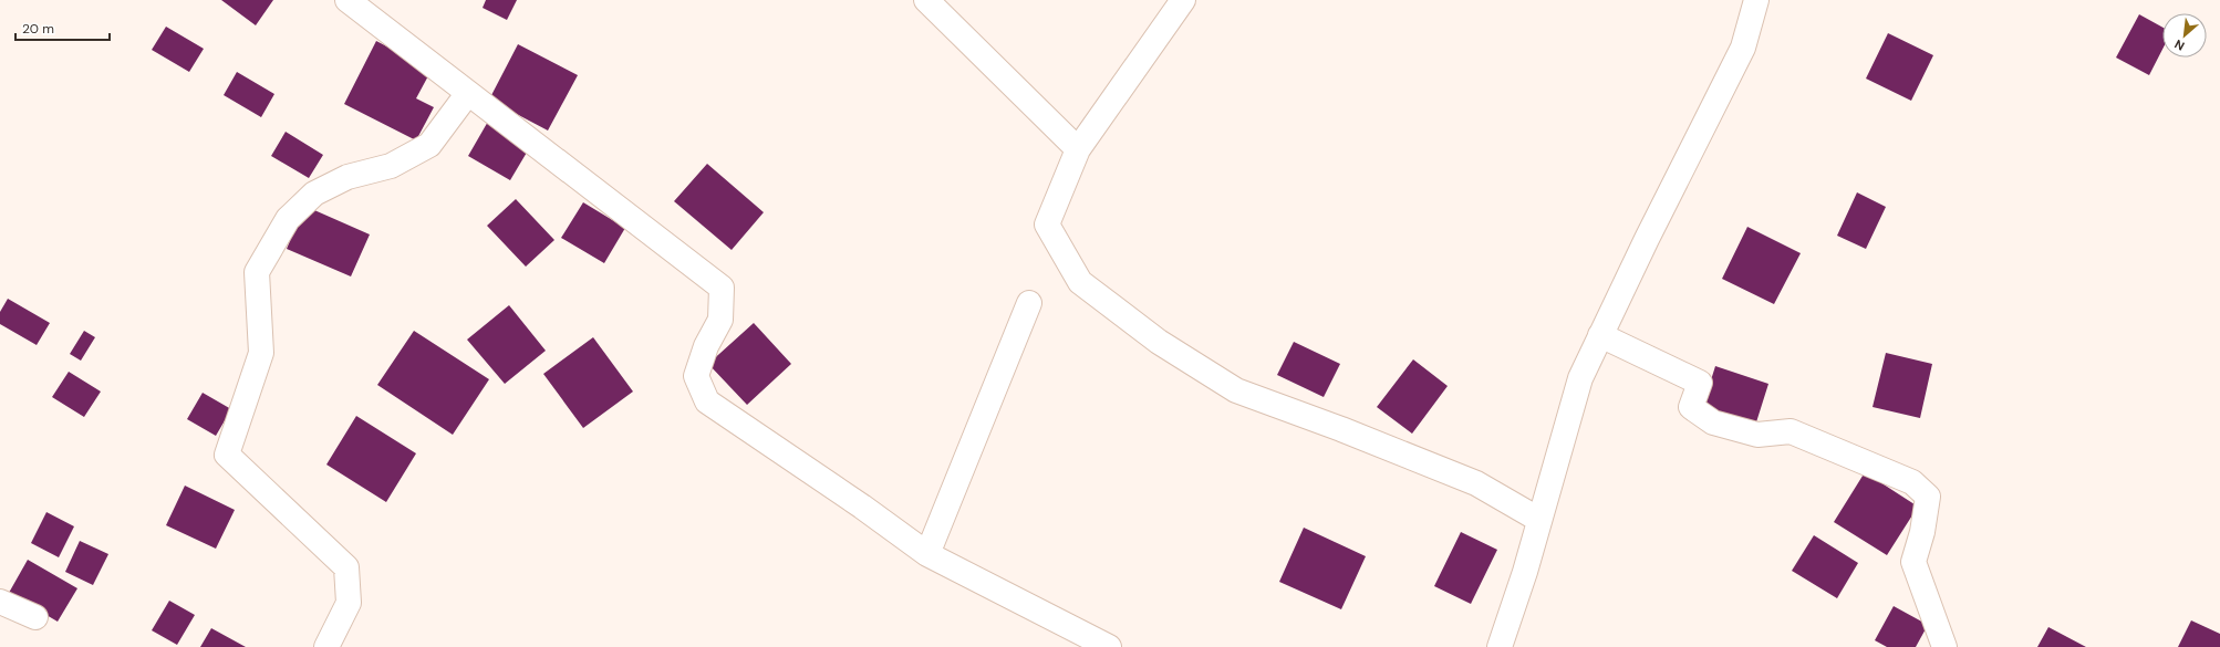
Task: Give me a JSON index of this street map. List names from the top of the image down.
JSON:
{
  "scale_bar": "20 m",
  "north": "bottom left"
}
